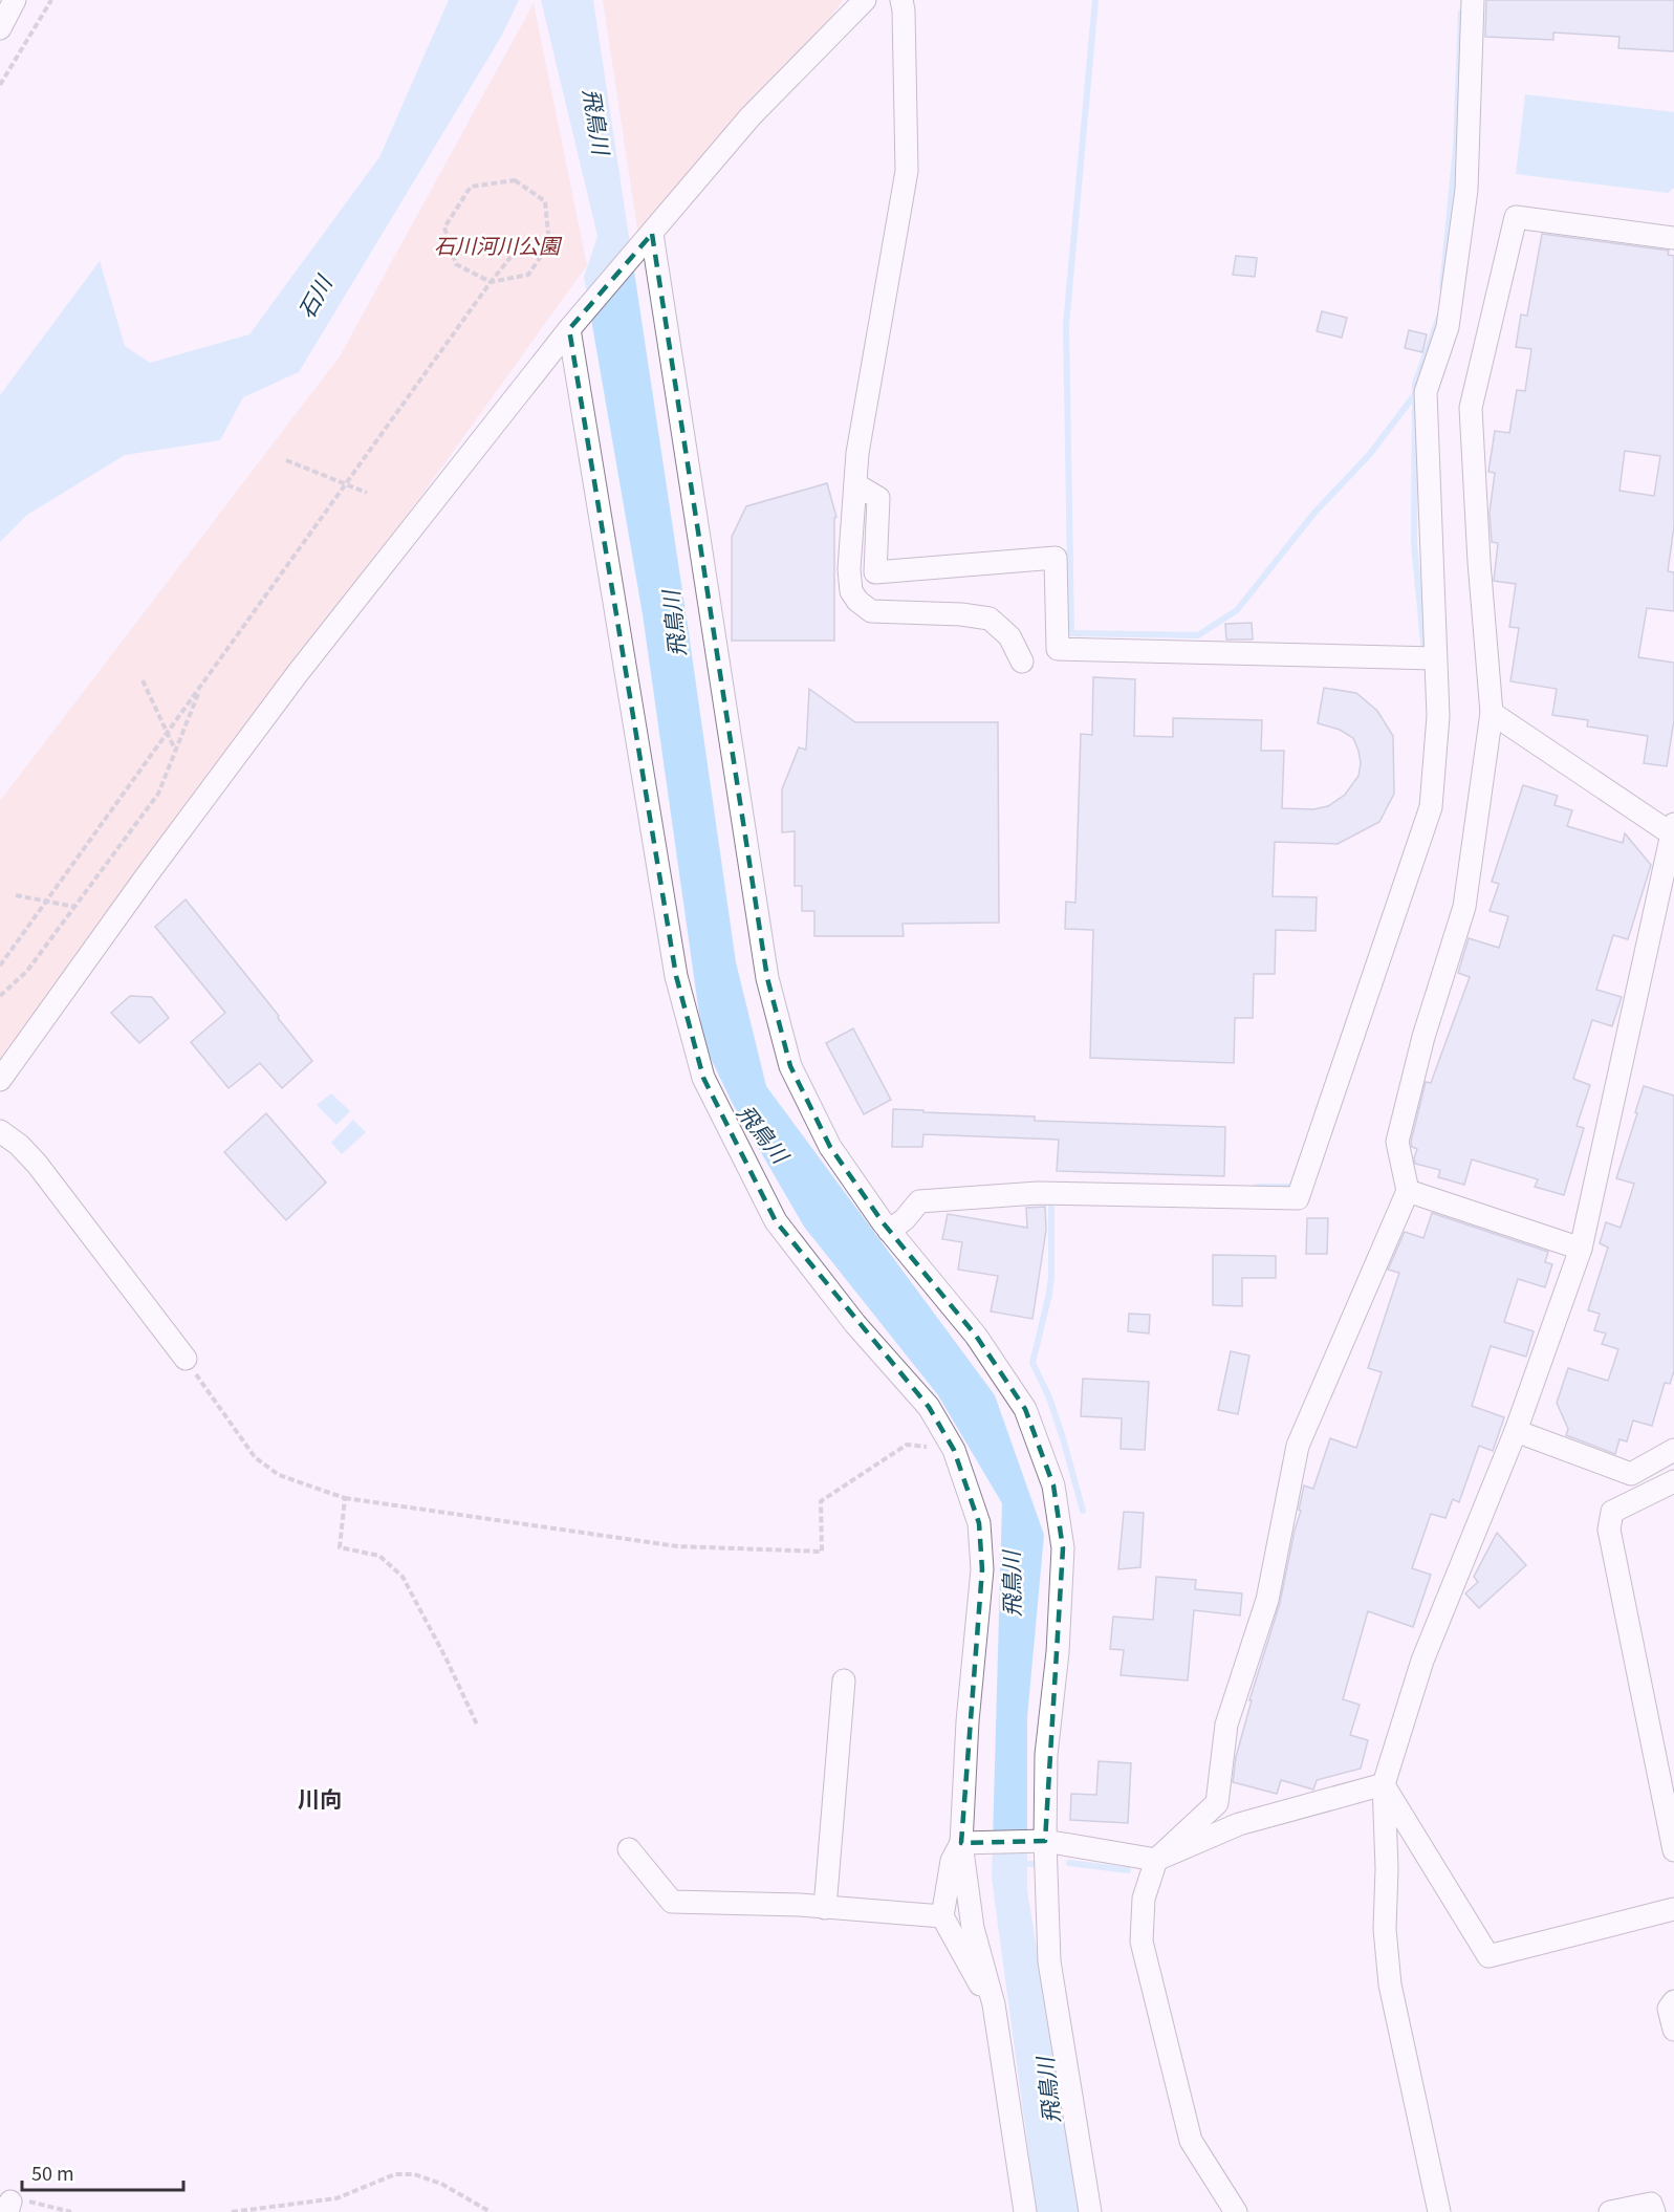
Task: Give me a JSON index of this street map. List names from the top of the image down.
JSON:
{
  "districts": ["川向"],
  "water": ["飛鳥川", "石川"],
  "parks": ["石川河川公園"],
  "scale_bar": "50 m"
}
